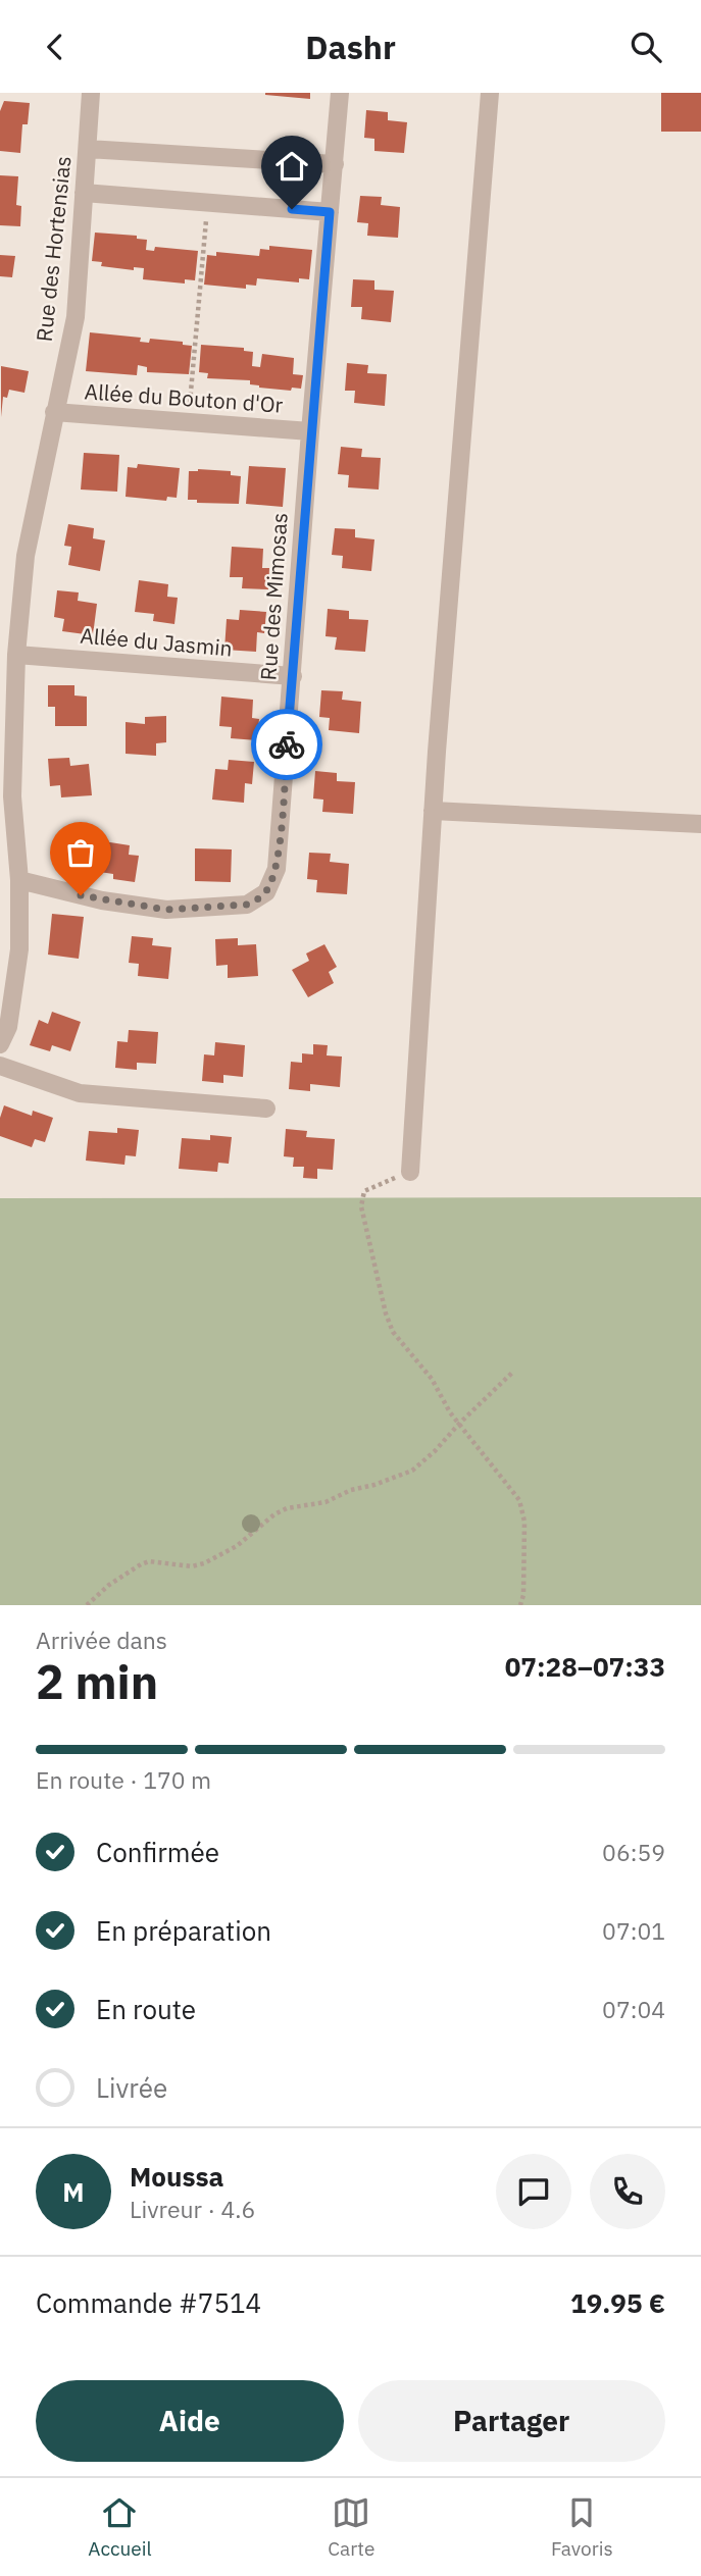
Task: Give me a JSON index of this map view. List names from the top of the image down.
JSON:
{
  "streets": {
    "street": [
      "Rue des Hortensias",
      "Allée du Bouton d'Or",
      "Rue des Mimosas",
      "Allée du Jasmin"
    ]
  },
  "crossings": [
    ["Rue des Hortensias", "Allée du Bouton d'Or"],
    ["Rue des Hortensias", "Rue des Mimosas"],
    ["Rue des Hortensias", "Allée du Jasmin"],
    ["Allée du Bouton d'Or", "Rue des Mimosas"],
    ["Rue des Mimosas", "Allée du Jasmin"]
  ],
  "page": {
    "header": "Dashr",
    "heading": ["2 min", "Arrivée dans", "07:28–07:33"],
    "panel": [
      "Moussa",
      "Livreur · 4.6",
      "Commande #7514",
      "19.95 €"
    ],
    "bar": "En route · 170 m",
    "list": [
      ["Confirmée", "06:59"],
      ["En préparation", "07:01"],
      ["En route", "07:04"],
      "Livrée"
    ],
    "round": "M",
    "buttons": ["Aide", "Partager"],
    "tabs": ["Accueil", "Carte", "Favoris"]
  }
}
